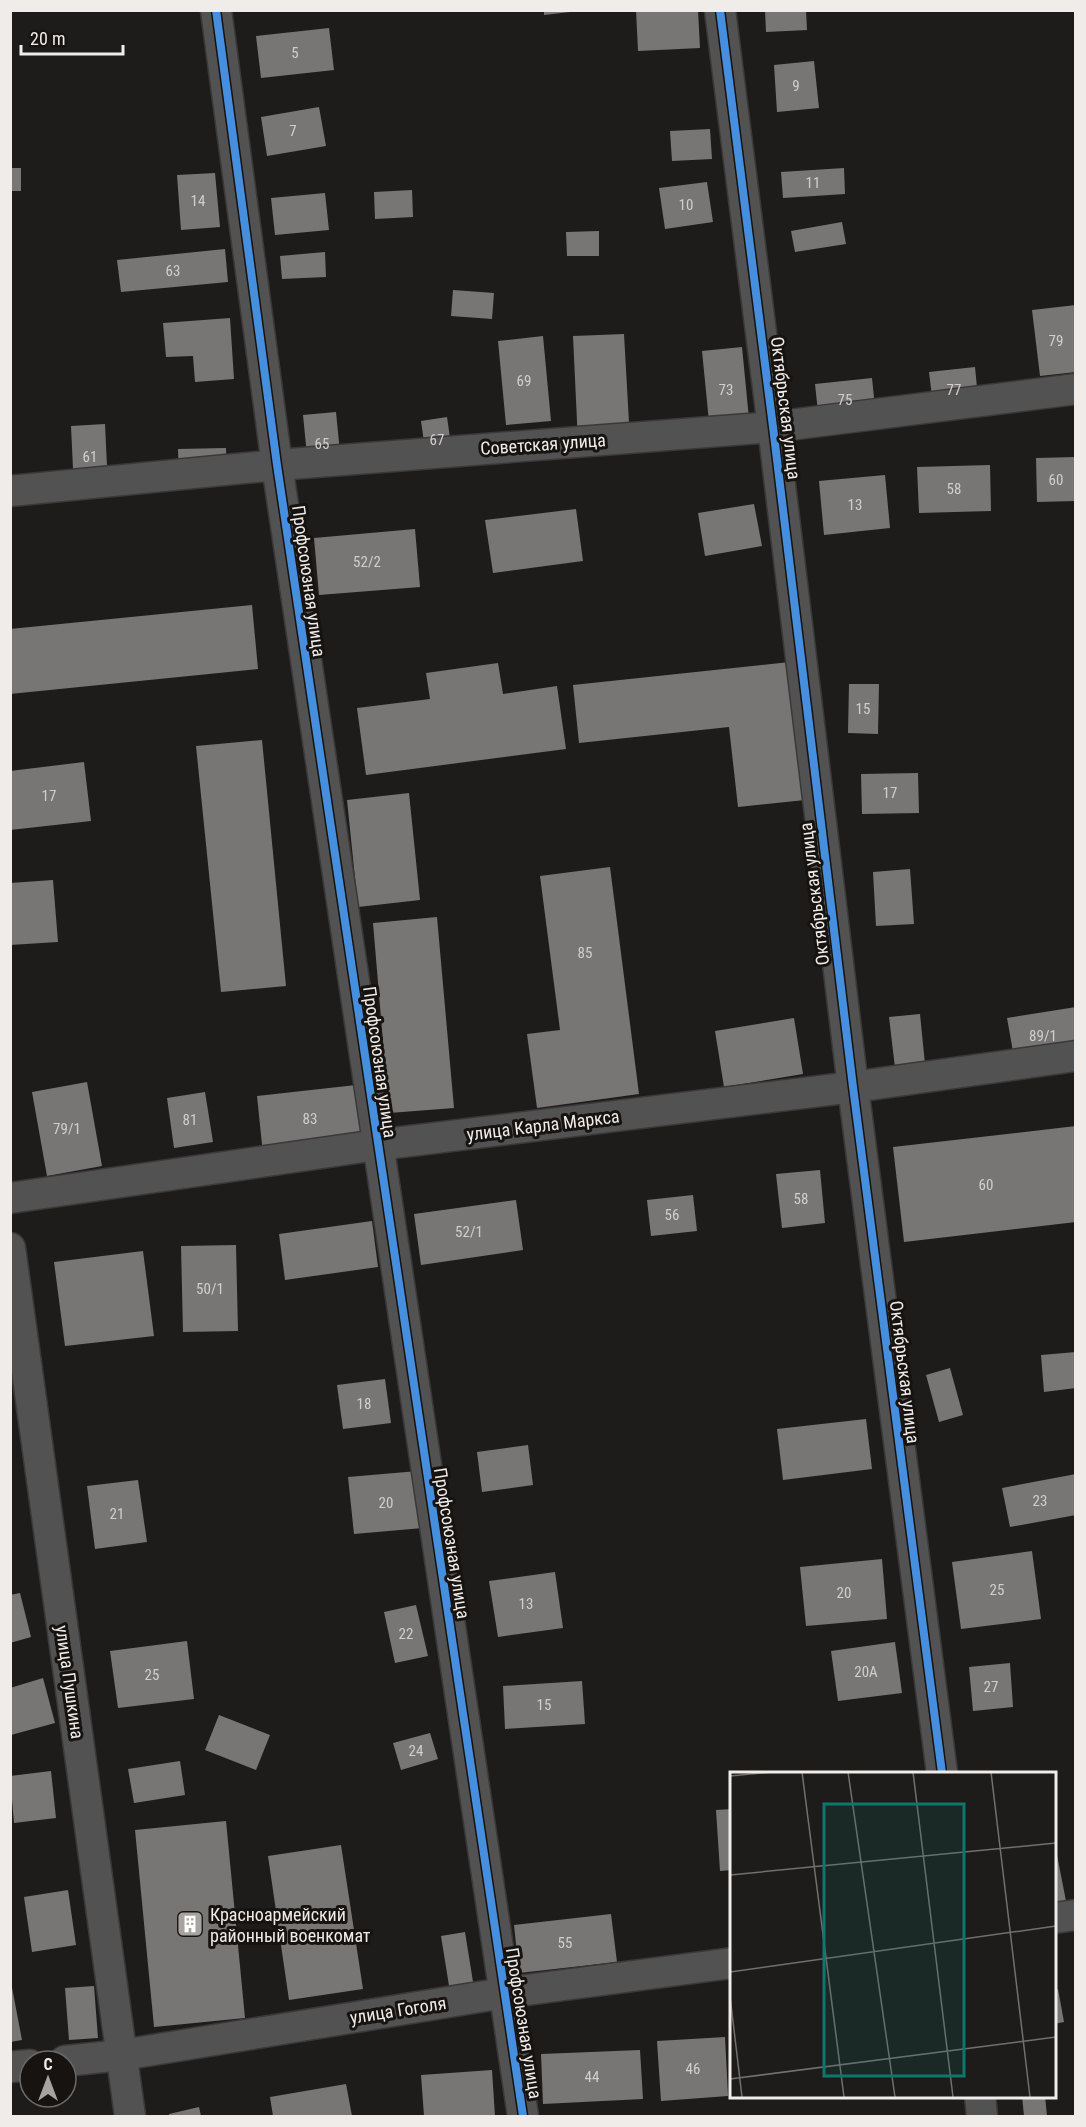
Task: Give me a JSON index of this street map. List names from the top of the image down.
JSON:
{
  "streets": {
    "street": [
      "Октябрьская улица",
      "Советская улица",
      "Профсоюзная улица",
      "улица Карла Маркса",
      "улица Пушкина",
      "улица Гоголя"
    ]
  },
  "crossings": [
    ["Октябрьская улица", "Советская улица"],
    ["Октябрьская улица", "улица Карла Маркса"],
    ["Советская улица", "Профсоюзная улица"],
    ["Профсоюзная улица", "улица Карла Маркса"],
    ["Профсоюзная улица", "улица Гоголя"],
    ["улица Пушкина", "улица Гоголя"]
  ],
  "places": {
    "building": ["Красноармейский районный военкомат"]
  },
  "house_numbers": [
    "5",
    "9",
    "7",
    "11",
    "14",
    "10",
    "63",
    "79",
    "69",
    "73",
    "77",
    "75",
    "67",
    "65",
    "61",
    "60",
    "58",
    "13",
    "52/2",
    "15",
    "17",
    "17",
    "85",
    "89/1",
    "83",
    "81",
    "79/1",
    "60",
    "58",
    "56",
    "52/1",
    "50/1",
    "18",
    "23",
    "20",
    "21",
    "25",
    "20",
    "13",
    "22",
    "20А",
    "25",
    "27",
    "15",
    "24",
    "55",
    "46",
    "44"
  ],
  "scale_bar": "20 m",
  "north": "top"
}
